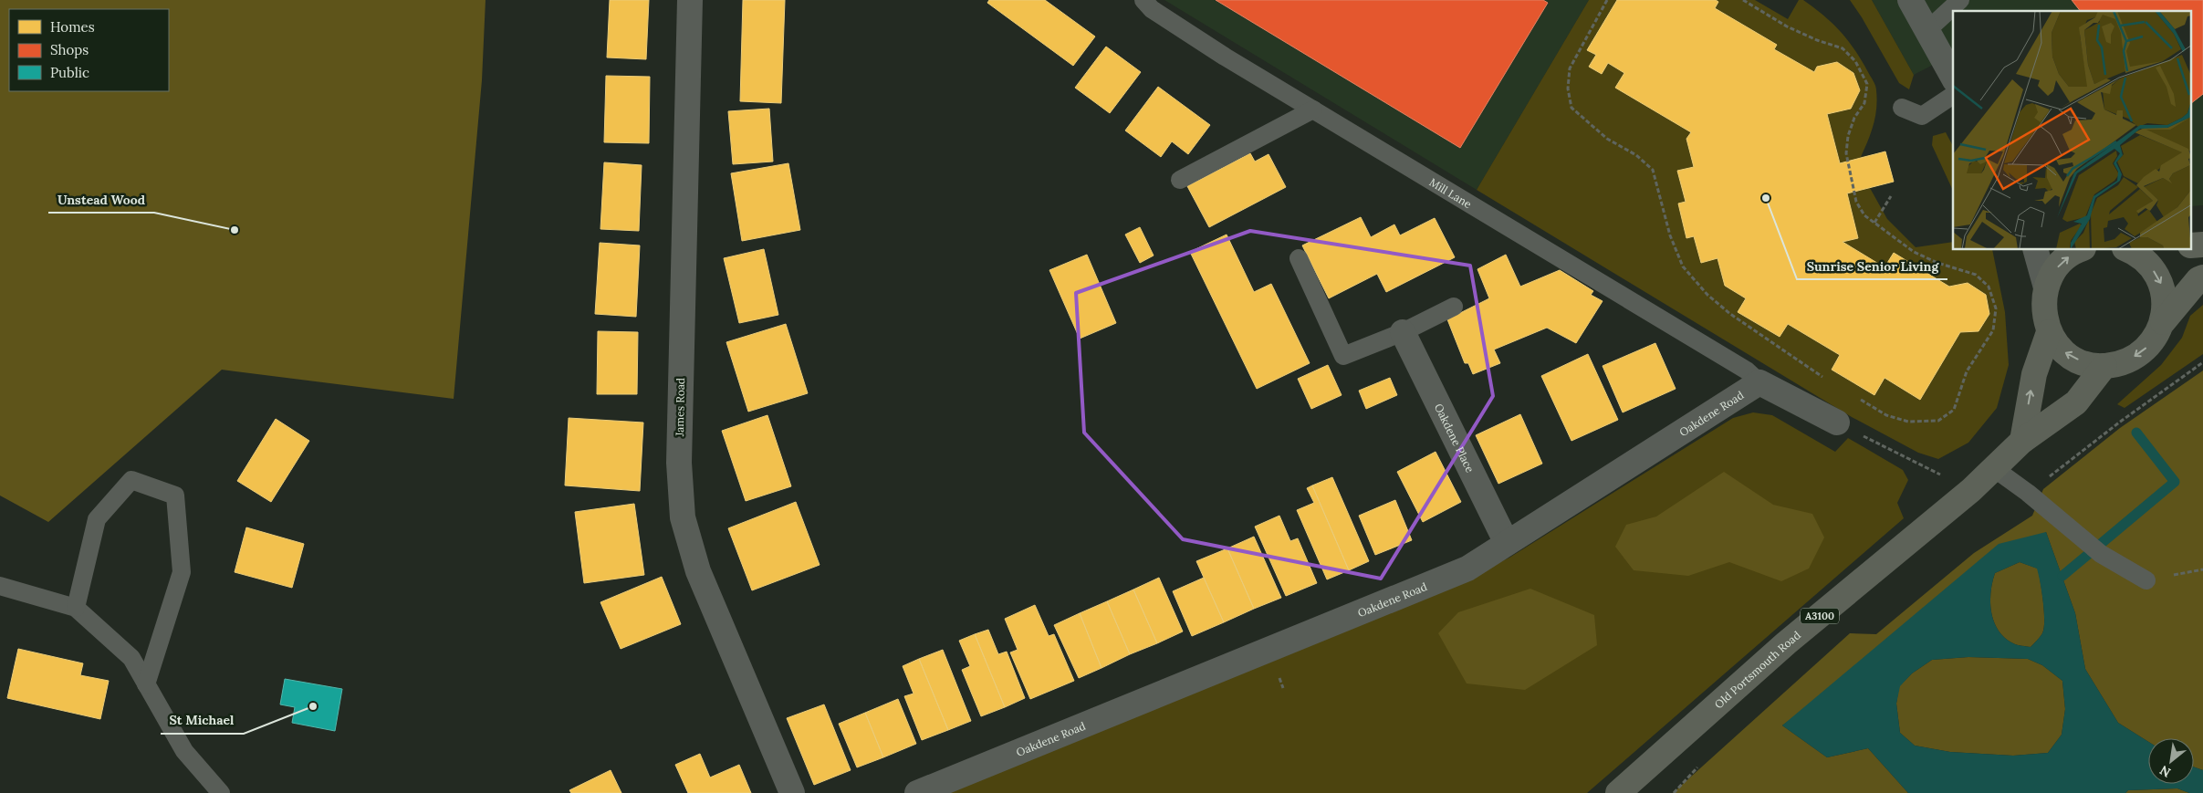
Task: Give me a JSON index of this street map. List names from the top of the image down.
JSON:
{
  "streets": {
    "main road": ["A3100", "Old Portsmouth Road"],
    "street": ["James Road", "Oakdene Road", "Oakdene Place"],
    "lane": ["Mill Lane"]
  },
  "crossings": [
    ["Mill Lane", "Oakdene Road"],
    ["Oakdene Road", "Oakdene Place"]
  ],
  "places": ["Sunrise Senior Living", "Unstead Wood", "St Michael"],
  "legend": ["Homes", "Shops", "Public"],
  "north": "bottom left"
}
